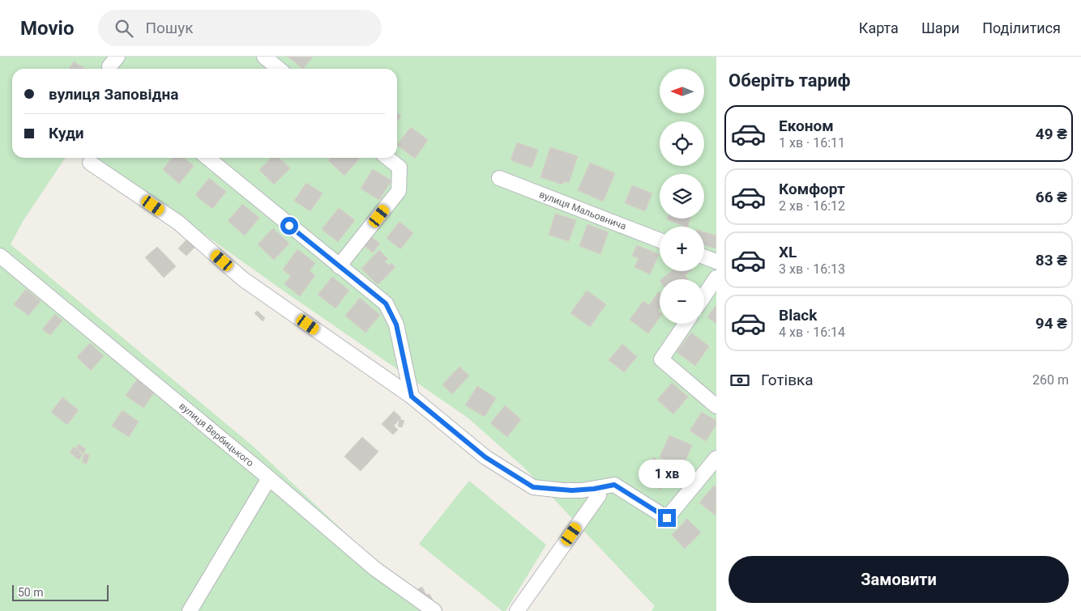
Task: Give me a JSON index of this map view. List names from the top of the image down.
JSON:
{
  "streets": {
    "street": ["вулиця Мальовнича", "вулиця Вербицького"]
  },
  "scale_bar": "50 m",
  "north": "left",
  "page": {
    "header": "Movio",
    "search": "Пошук",
    "nav": ["Карта", "Шари", "Поділитися"],
    "heading": "Оберіть тариф",
    "map_buttons": ["+", "−"],
    "banner": ["вулиця Заповідна", "Куди"],
    "list": [
      {
        "name": "Економ",
        "note": "1 хв · 16:11",
        "value": "49 ₴"
      },
      {
        "name": "Комфорт",
        "note": "2 хв · 16:12",
        "value": "66 ₴"
      },
      {
        "name": "XL",
        "note": "3 хв · 16:13",
        "value": "83 ₴"
      },
      {
        "name": "Black",
        "note": "4 хв · 16:14",
        "value": "94 ₴"
      }
    ],
    "pay": ["Готівка", "260 m"],
    "bubble": "1 хв",
    "buttons": "Замовити",
    "scale": "50 m"
  }
}
